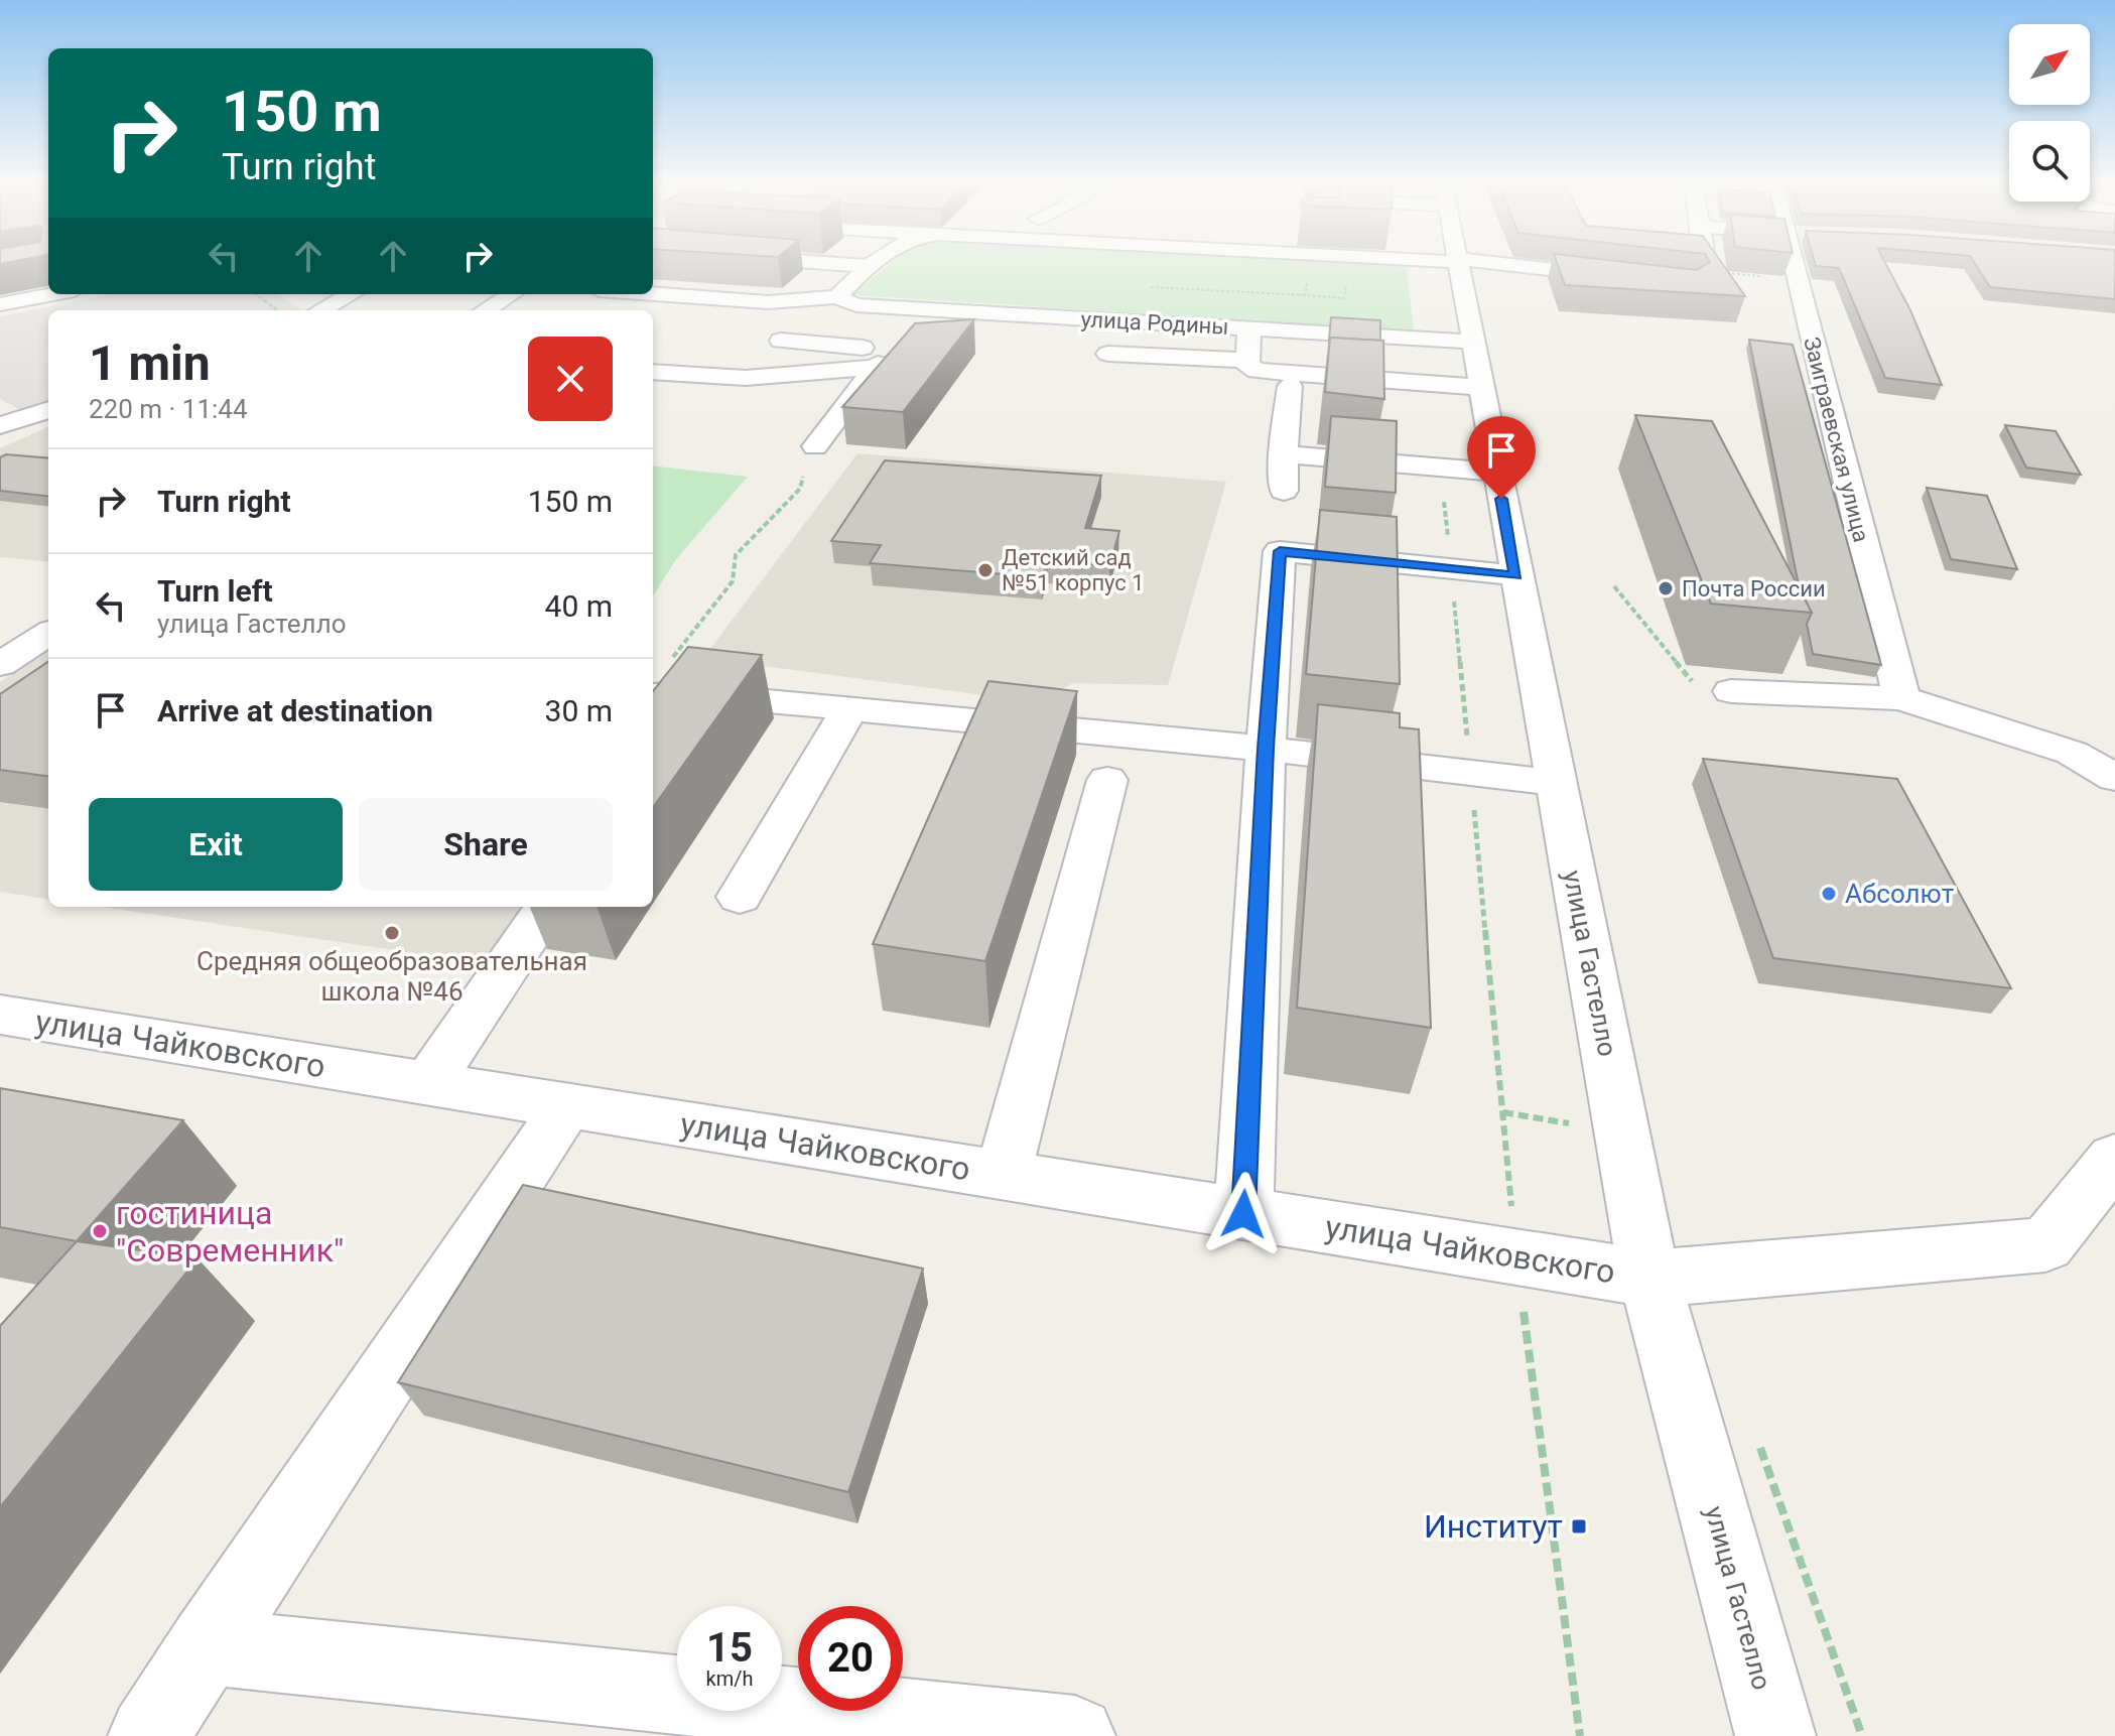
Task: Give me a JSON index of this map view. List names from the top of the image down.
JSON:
{
  "streets": {
    "street": [
      "улица Родины",
      "Заиграевская улица",
      "улица Гастелло",
      "улица Чайковского"
    ]
  },
  "crossings": [
    ["улица Родины", "улица Гастелло"],
    ["улица Гастелло", "улица Чайковского"]
  ],
  "places": {
    "other": [
      "Детский сад №51 корпус 1",
      "Почта России",
      "Абсолют",
      "Средняя общеобразовательная школа №46",
      "гостиница \"Современник\""
    ],
    "transit": ["Институт"]
  },
  "north": "top right",
  "page": {
    "turn": ["150 m", "Turn right"],
    "heading": ["1 min", "220 m · 11:44"],
    "list": [
      {
        "name": "Turn right",
        "value": "150 m"
      },
      {
        "name": "Turn left",
        "note": "улица Гастелло",
        "value": "40 m"
      },
      {
        "name": "Arrive at destination",
        "value": "30 m"
      }
    ],
    "buttons": ["Exit", "Share"],
    "speed": "15 km/h",
    "limit": "20"
  }
}
